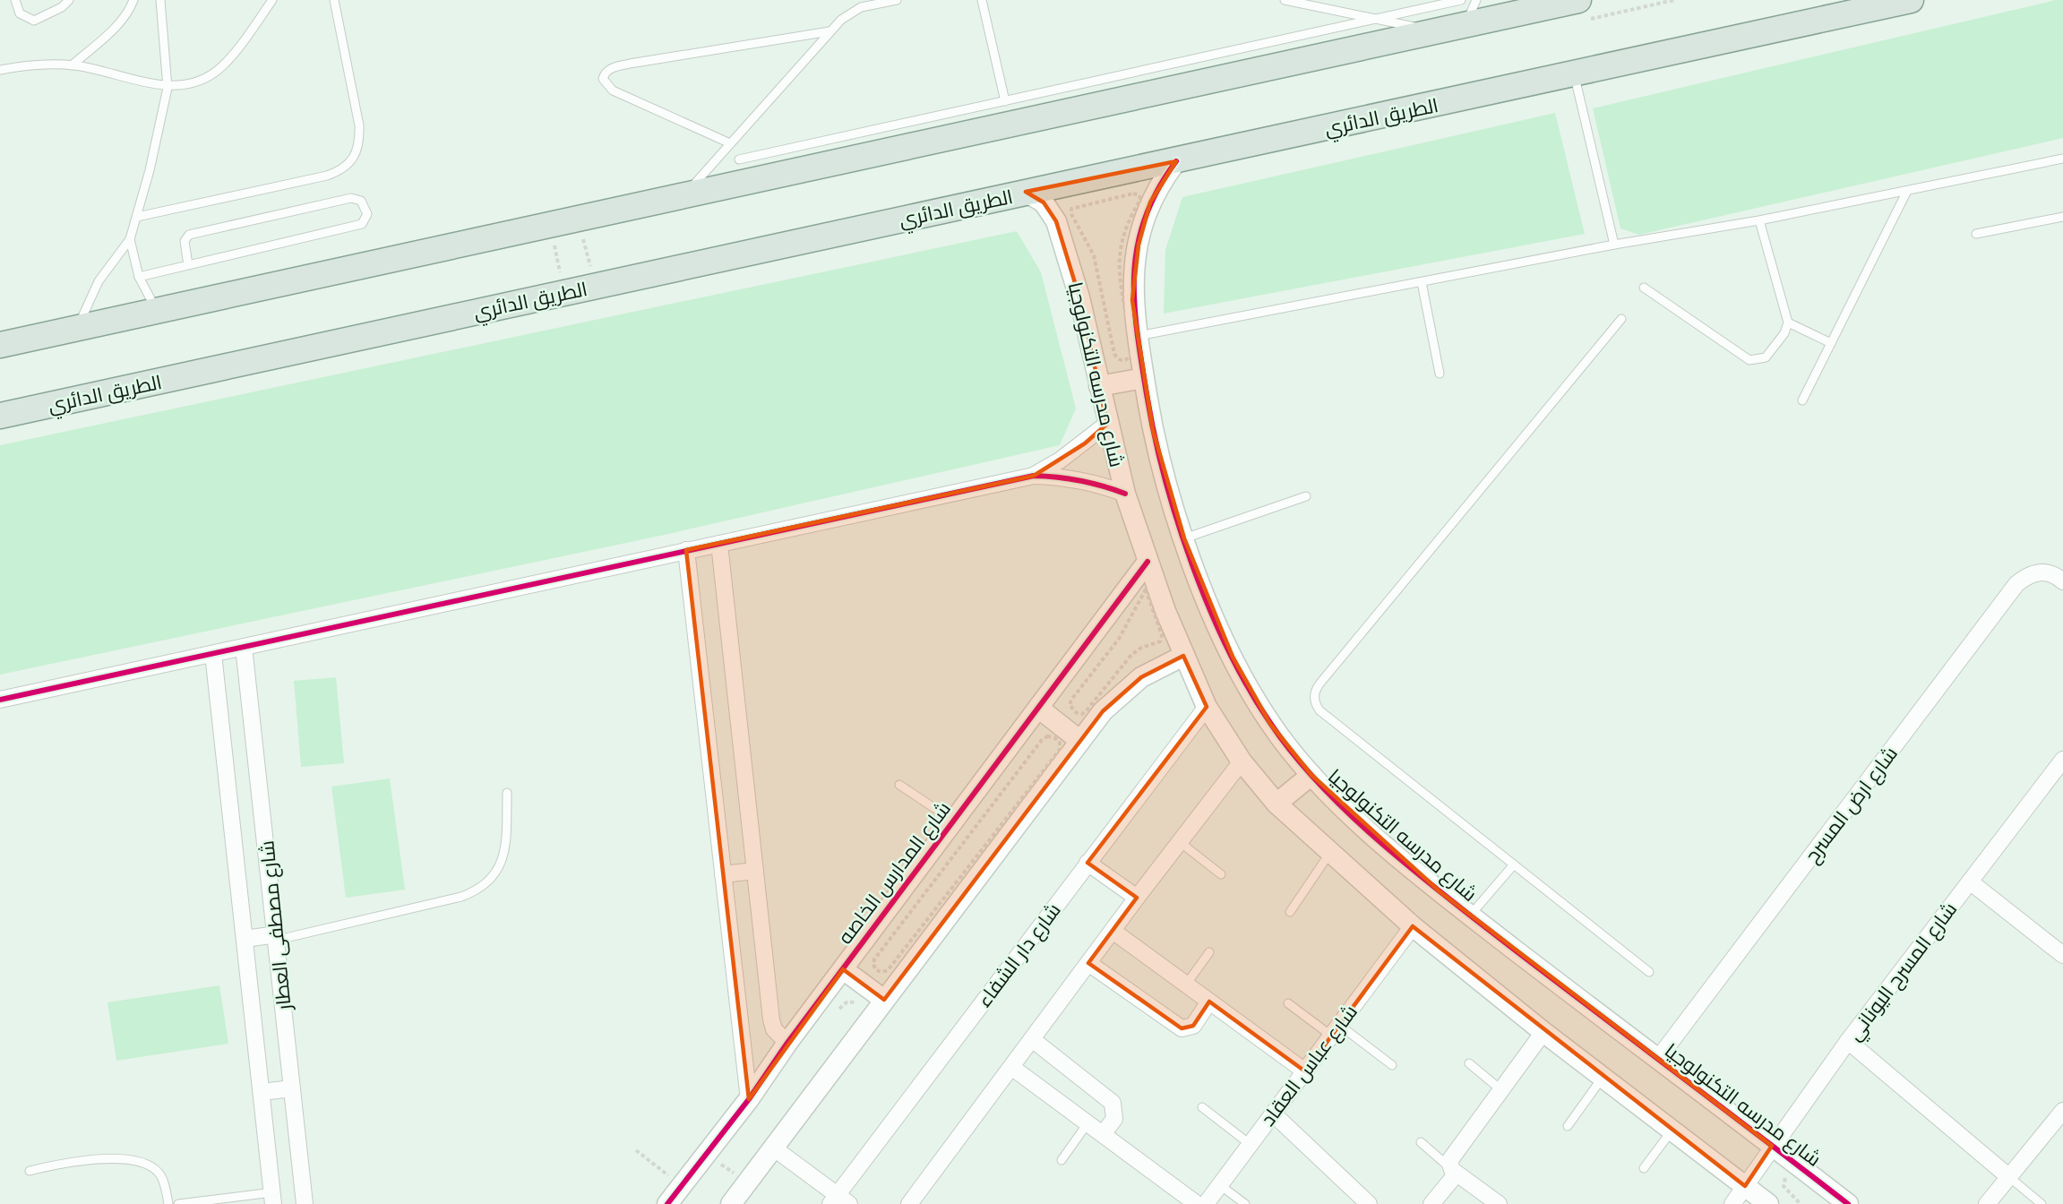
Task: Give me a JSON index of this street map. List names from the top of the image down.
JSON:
{
  "streets": {
    "main road": ["الطريق الدائري"],
    "street": [
      "شارع مدرسه التكنولوجيا",
      "شارع ارض المسرح",
      "شارع المدارس الخاصه",
      "شارع مصطفى العطار",
      "شارع دار الشفاء",
      "شارع المسرح اليوناني",
      "شارع عباس العقاد"
    ]
  },
  "crossings": [
    ["الطريق الدائري", "شارع مدرسه التكنولوجيا"],
    ["شارع مدرسه التكنولوجيا", "شارع ارض المسرح"],
    ["شارع مدرسه التكنولوجيا", "شارع المدارس الخاصه"],
    ["شارع مدرسه التكنولوجيا", "شارع دار الشفاء"],
    ["شارع مدرسه التكنولوجيا", "شارع المسرح اليوناني"],
    ["شارع مدرسه التكنولوجيا", "شارع عباس العقاد"]
  ]
}
